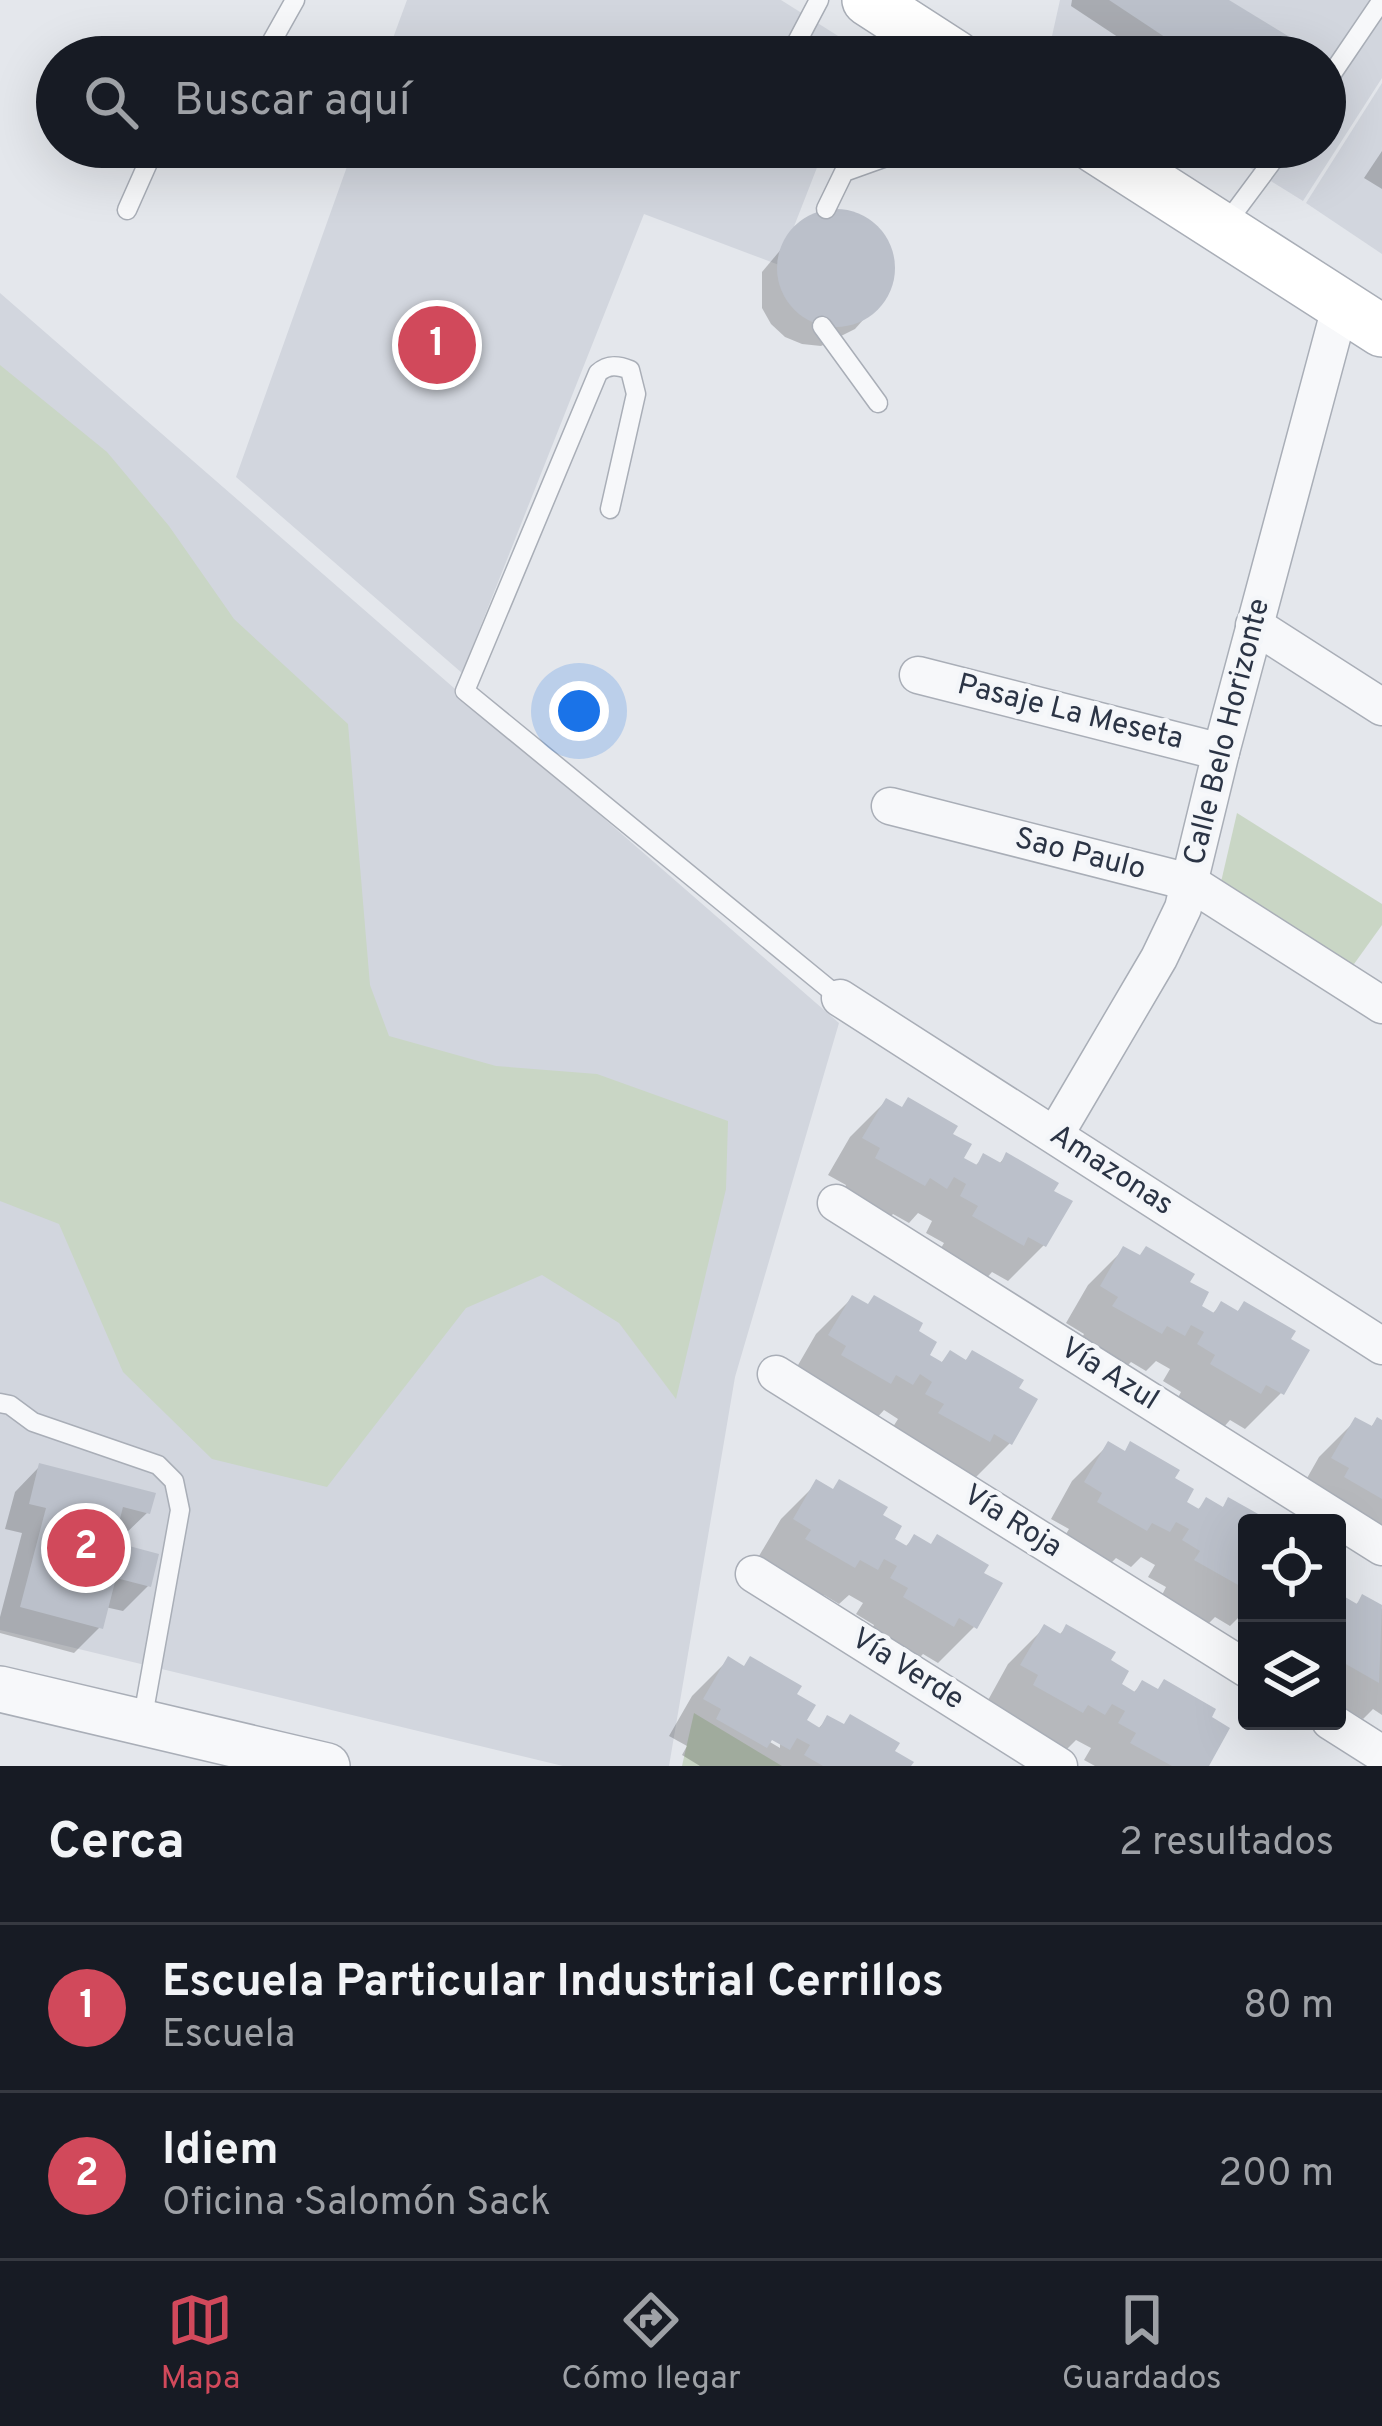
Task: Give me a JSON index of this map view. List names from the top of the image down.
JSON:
{
  "streets": {
    "street": [
      "Pasaje La Meseta",
      "Calle Belo Horizonte",
      "Sao Paulo",
      "Amazonas",
      "Vía Azul",
      "Vía Roja",
      "Vía Verde"
    ]
  },
  "crossings": [
    ["Pasaje La Meseta", "Calle Belo Horizonte"],
    ["Calle Belo Horizonte", "Sao Paulo"],
    ["Calle Belo Horizonte", "Amazonas"]
  ],
  "page": {
    "search": "Buscar aquí",
    "pins": ["1", "2"],
    "heading": ["Cerca", "2 resultados"],
    "list": [
      {
        "mark": "1",
        "name": "Escuela Particular Industrial Cerrillos",
        "note": "Escuela",
        "value": "80 m"
      },
      {
        "mark": "2",
        "name": "Idiem",
        "note": "Oficina · Salomón Sack",
        "value": "200 m"
      }
    ],
    "nav": ["Mapa", "Cómo llegar", "Guardados"]
  }
}
